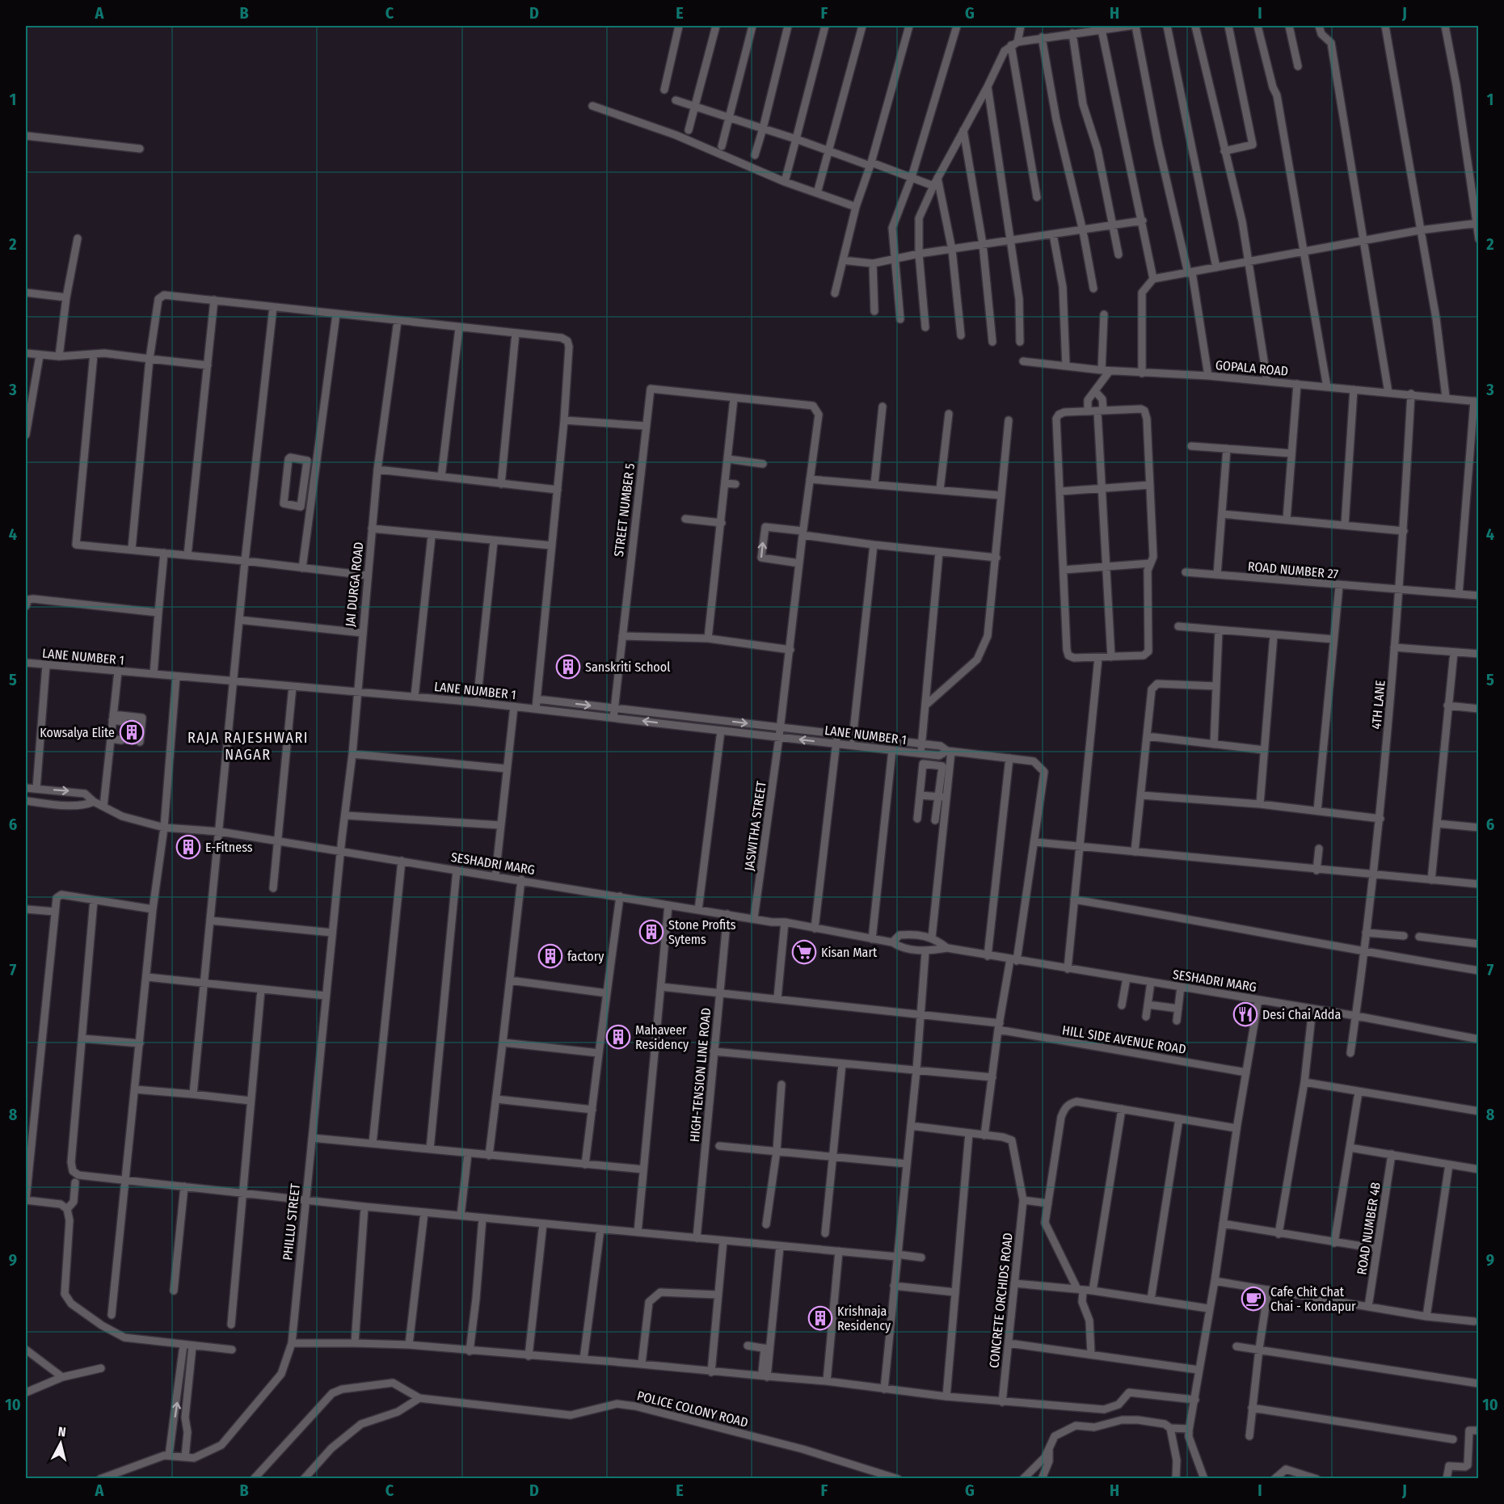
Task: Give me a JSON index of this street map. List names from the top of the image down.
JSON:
{
  "streets": {
    "street": [
      "GOPALA ROAD",
      "STREET NUMBER 5",
      "ROAD NUMBER 27",
      "JAI DURGA ROAD",
      "LANE NUMBER 1",
      "4TH LANE",
      "JASWITHA STREET",
      "SESHADRI MARG",
      "HILL SIDE AVENUE ROAD",
      "HIGH-TENSION LINE ROAD",
      "PHILLU STREET",
      "ROAD NUMBER 4B",
      "CONCRETE ORCHIDS ROAD",
      "POLICE COLONY ROAD"
    ]
  },
  "crossings": [
    ["GOPALA ROAD", "4TH LANE"],
    ["STREET NUMBER 5", "LANE NUMBER 1"],
    ["STREET NUMBER 5", "JASWITHA STREET"],
    ["ROAD NUMBER 27", "4TH LANE"],
    ["JAI DURGA ROAD", "LANE NUMBER 1"],
    ["JAI DURGA ROAD", "SESHADRI MARG"],
    ["JAI DURGA ROAD", "PHILLU STREET"],
    ["LANE NUMBER 1", "JASWITHA STREET"],
    ["4TH LANE", "SESHADRI MARG"],
    ["JASWITHA STREET", "SESHADRI MARG"],
    ["SESHADRI MARG", "HIGH-TENSION LINE ROAD"],
    ["SESHADRI MARG", "PHILLU STREET"],
    ["HILL SIDE AVENUE ROAD", "HIGH-TENSION LINE ROAD"]
  ],
  "districts": ["RAJA RAJESHWARI NAGAR"],
  "places": {
    "building": [
      "Sanskriti School",
      "Kowsalya Elite",
      "E-Fitness",
      "Stone Profits Sytems",
      "factory",
      "Mahaveer Residency",
      "Krishnaja Residency"
    ],
    "supermarket": ["Kisan Mart"],
    "restaurant": ["Desi Chai Adda"],
    "cafe": ["Cafe Chit Chat Chai - Kondapur"]
  },
  "north": "top",
  "grid": {
    "columns": [
      "A",
      "B",
      "C",
      "D",
      "E",
      "F",
      "G",
      "H",
      "I",
      "J"
    ],
    "rows": [
      "1",
      "2",
      "3",
      "4",
      "5",
      "6",
      "7",
      "8",
      "9",
      "10"
    ]
  }
}
